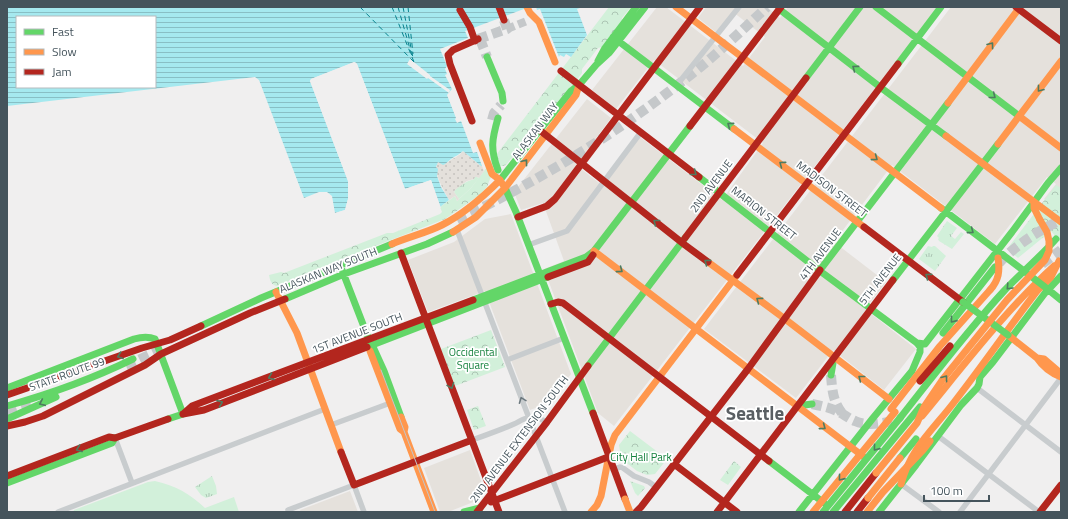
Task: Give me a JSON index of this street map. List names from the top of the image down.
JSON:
{
  "streets": {
    "main road": [
      "ALASKAN WAY",
      "2ND AVENUE",
      "MADISON STREET",
      "MARION STREET",
      "4TH AVENUE",
      "ALASKAN WAY SOUTH",
      "5TH AVENUE",
      "1ST AVENUE SOUTH",
      "STATE ROUTE 99",
      "2ND AVENUE EXTENSION SOUTH"
    ]
  },
  "crossings": [
    ["ALASKAN WAY", "MADISON STREET"],
    ["ALASKAN WAY", "MARION STREET"],
    ["ALASKAN WAY", "ALASKAN WAY SOUTH"],
    ["2ND AVENUE", "MADISON STREET"],
    ["2ND AVENUE", "MARION STREET"],
    ["2ND AVENUE", "2ND AVENUE EXTENSION SOUTH"],
    ["MADISON STREET", "4TH AVENUE"],
    ["MADISON STREET", "5TH AVENUE"],
    ["MARION STREET", "4TH AVENUE"],
    ["MARION STREET", "5TH AVENUE"]
  ],
  "districts": ["Seattle"],
  "parks": ["Occidental Square", "City Hall Park"],
  "legend": ["Fast", "Slow", "Jam"],
  "scale_bar": "100 m"
}
